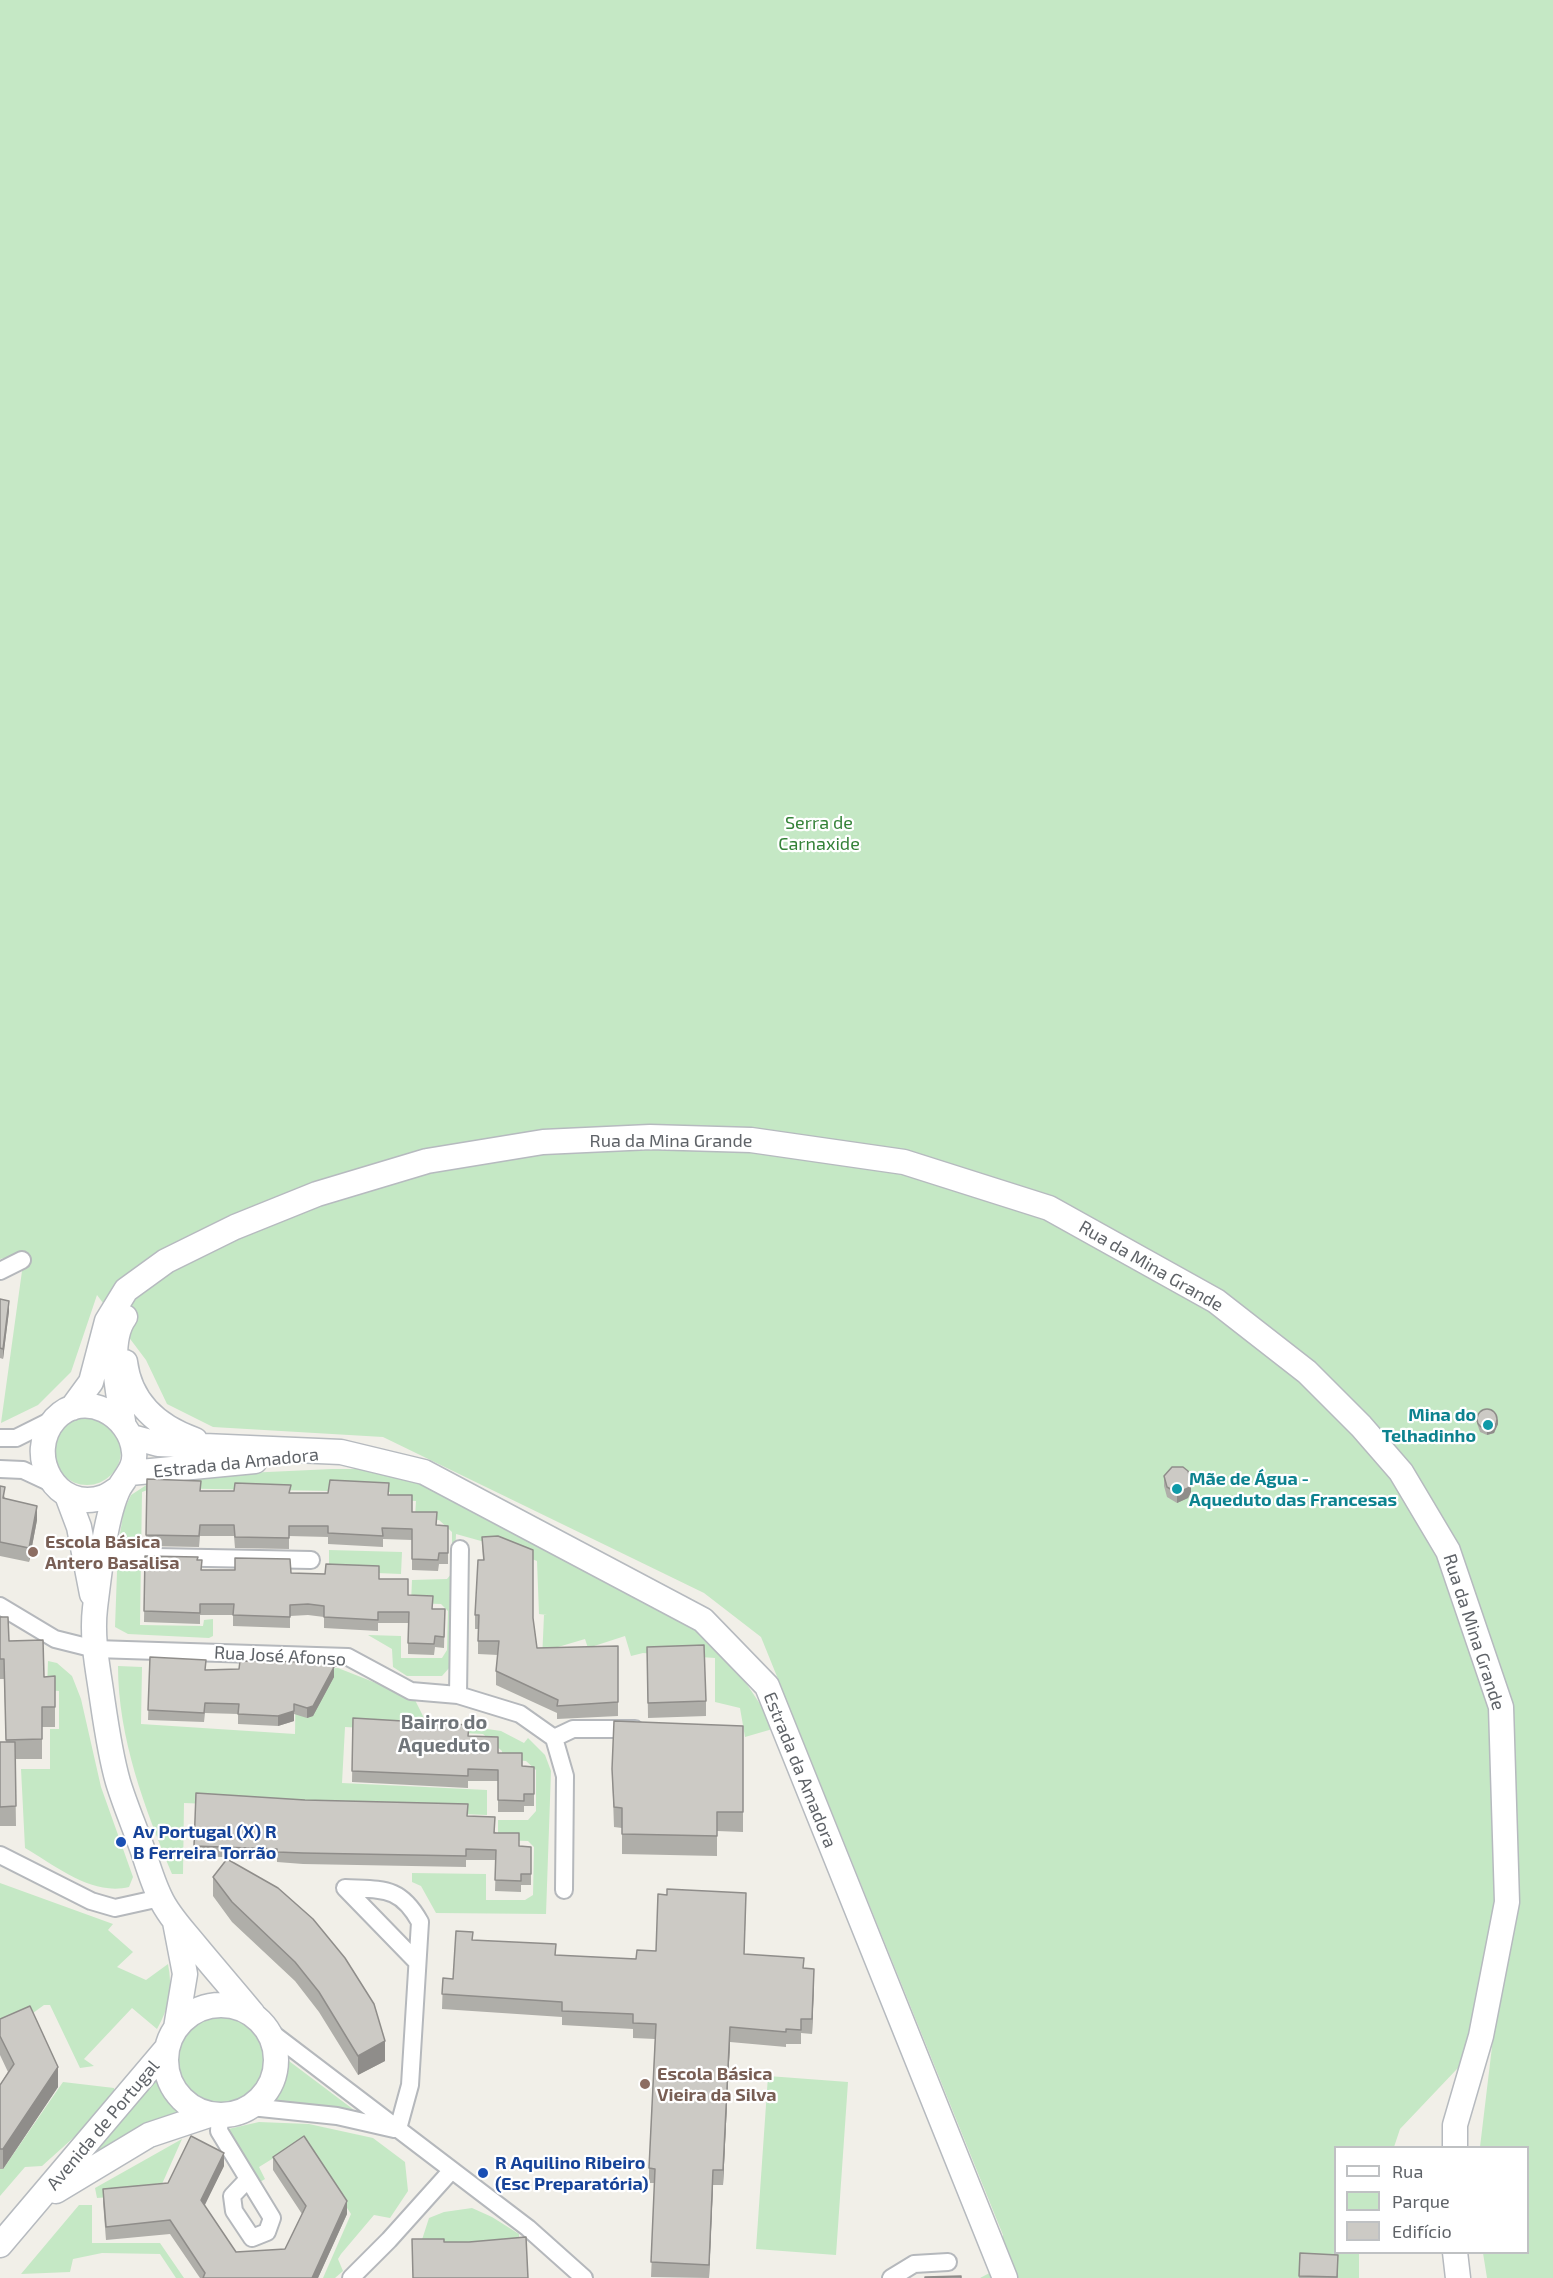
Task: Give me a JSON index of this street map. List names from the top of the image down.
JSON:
{
  "streets": {
    "street": [
      "Rua da Mina Grande",
      "Estrada da Amadora",
      "Rua José Afonso",
      "Avenida de Portugal"
    ]
  },
  "crossings": [
    ["Rua da Mina Grande", "Estrada da Amadora"]
  ],
  "districts": ["Bairro do Aqueduto"],
  "parks": ["Serra de Carnaxide"],
  "places": [
    "Mina do Telhadinho",
    "Mãe de Água - Aqueduto das Francesas",
    "Escola Básica Antero Basalisa",
    "Av Portugal (X) R B Ferreira Torrão",
    "Escola Básica Vieira da Silva",
    "R Aquilino Ribeiro (Esc Preparatória)"
  ],
  "legend": ["Rua", "Parque", "Edifício"]
}
